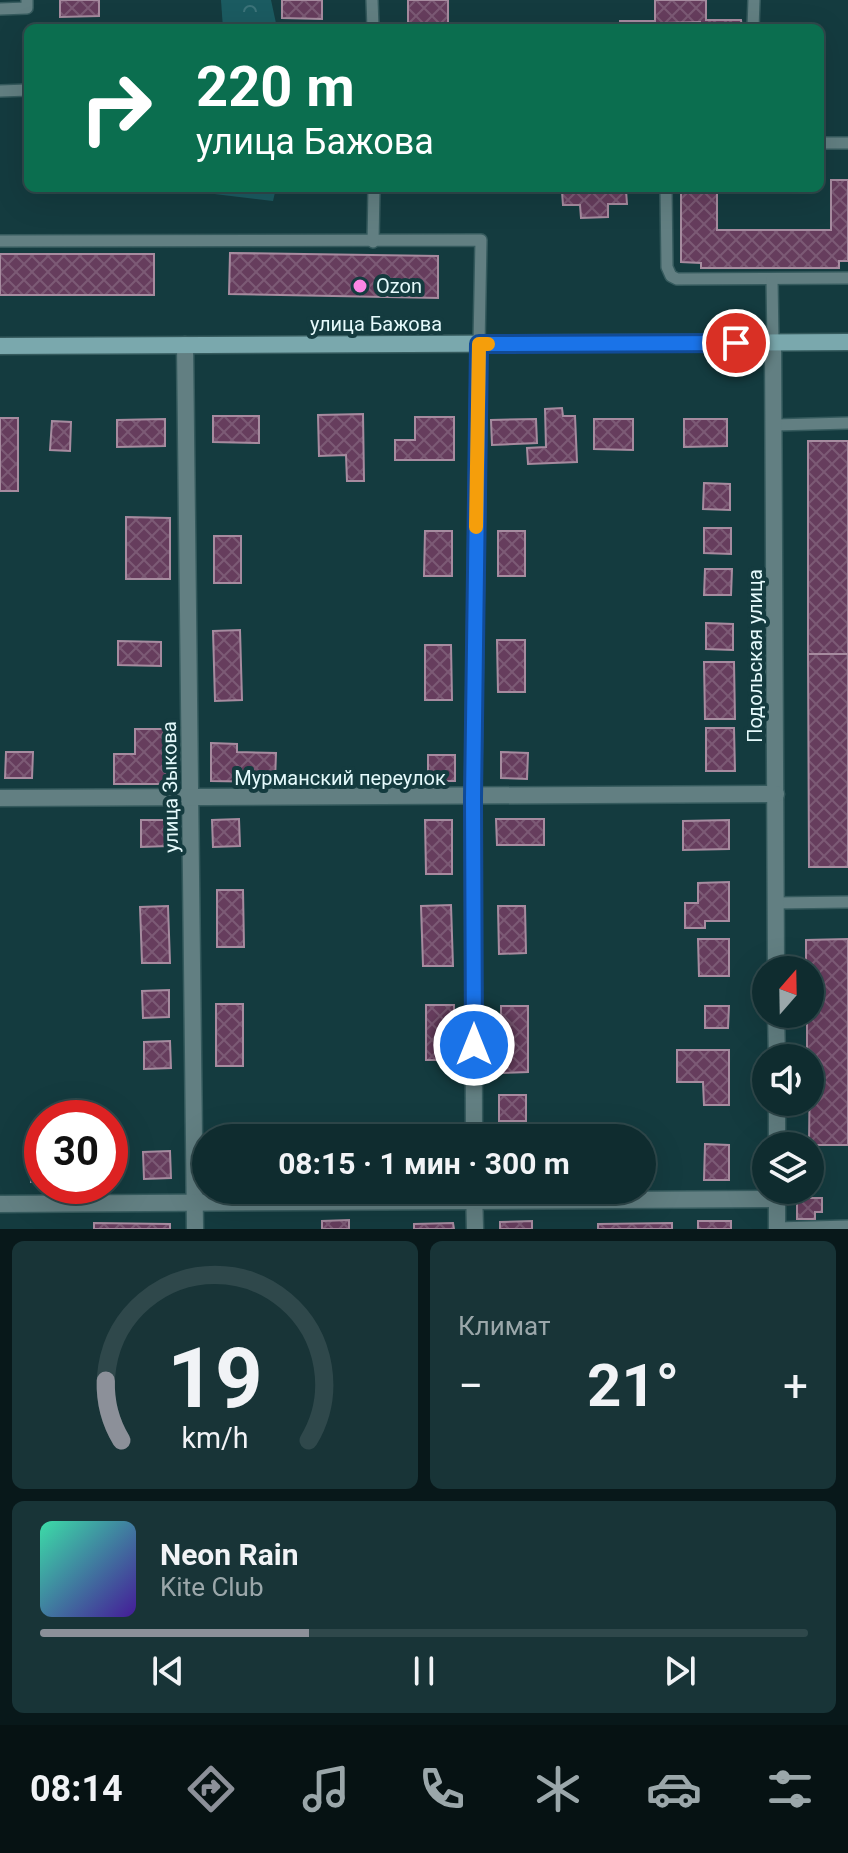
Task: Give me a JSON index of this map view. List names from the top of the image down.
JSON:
{
  "streets": {
    "main road": ["улица Бажова"],
    "street": ["Подольская улица", "Мурманский переулок", "улица Зыкова"]
  },
  "crossings": [
    ["улица Бажова", "Подольская улица"],
    ["улица Бажова", "улица Зыкова"],
    ["Подольская улица", "Мурманский переулок"],
    ["Мурманский переулок", "улица Зыкова"]
  ],
  "places": ["Ozon"],
  "north": "top",
  "page": {
    "turn": ["220 m", "улица Бажова"],
    "limit": "30",
    "trip": "08:15 · 1 мин · 300 m",
    "tile": "Климат",
    "heat": ["−", "21°", "+"],
    "song": ["Neon Rain", "Kite Club"],
    "tabs": "08:14",
    "gauge": ["19", "km/h"]
  }
}
